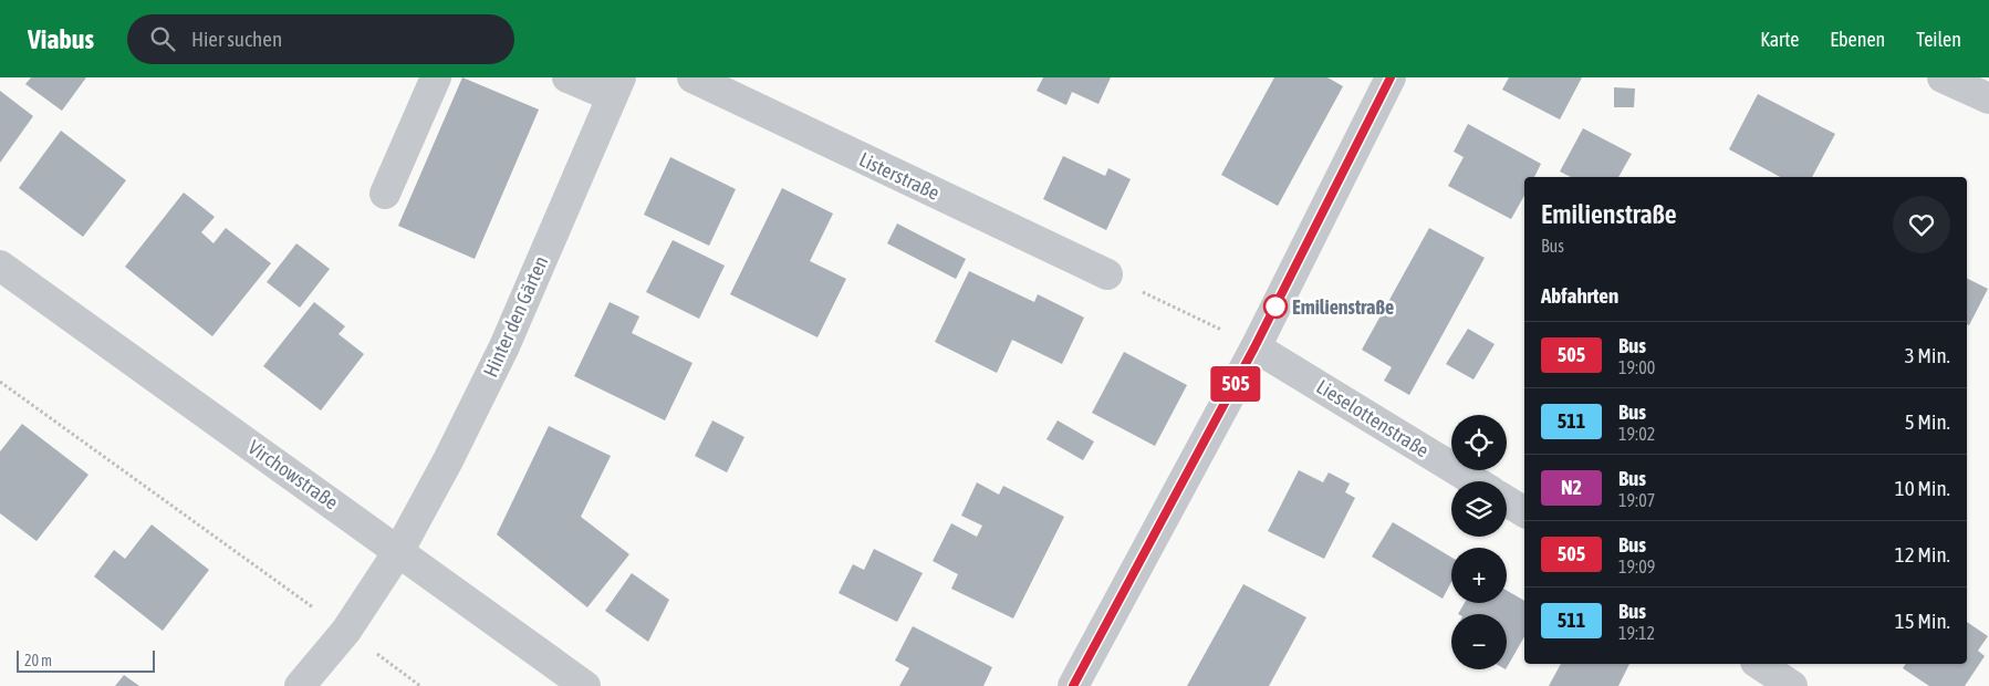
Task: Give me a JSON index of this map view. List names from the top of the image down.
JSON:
{
  "streets": {
    "street": [
      "Listerstraße",
      "Hinter den Gärten",
      "Lieselottenstraße",
      "Virchowstraße"
    ]
  },
  "crossings": [
    ["Hinter den Gärten", "Virchowstraße"]
  ],
  "places": ["Emilienstraße"],
  "lines": ["bus line 505"],
  "scale_bar": "20 m",
  "page": {
    "header": "Viabus",
    "search": "Hier suchen",
    "nav": ["Karte", "Ebenen", "Teilen"],
    "on_map": "505",
    "heading": [
      ["Emilienstraße", "Bus"],
      "Abfahrten"
    ],
    "list": [
      {
        "mark": "505",
        "name": "Bus",
        "note": "19:00",
        "value": "3 Min."
      },
      {
        "mark": "511",
        "name": "Bus",
        "note": "19:02",
        "value": "5 Min."
      },
      {
        "mark": "N2",
        "name": "Bus",
        "note": "19:07",
        "value": "10 Min."
      },
      {
        "mark": "505",
        "name": "Bus",
        "note": "19:09",
        "value": "12 Min."
      },
      {
        "mark": "511",
        "name": "Bus",
        "note": "19:12",
        "value": "15 Min."
      }
    ],
    "map_buttons": ["+", "−"],
    "scale": "20 m"
  }
}
